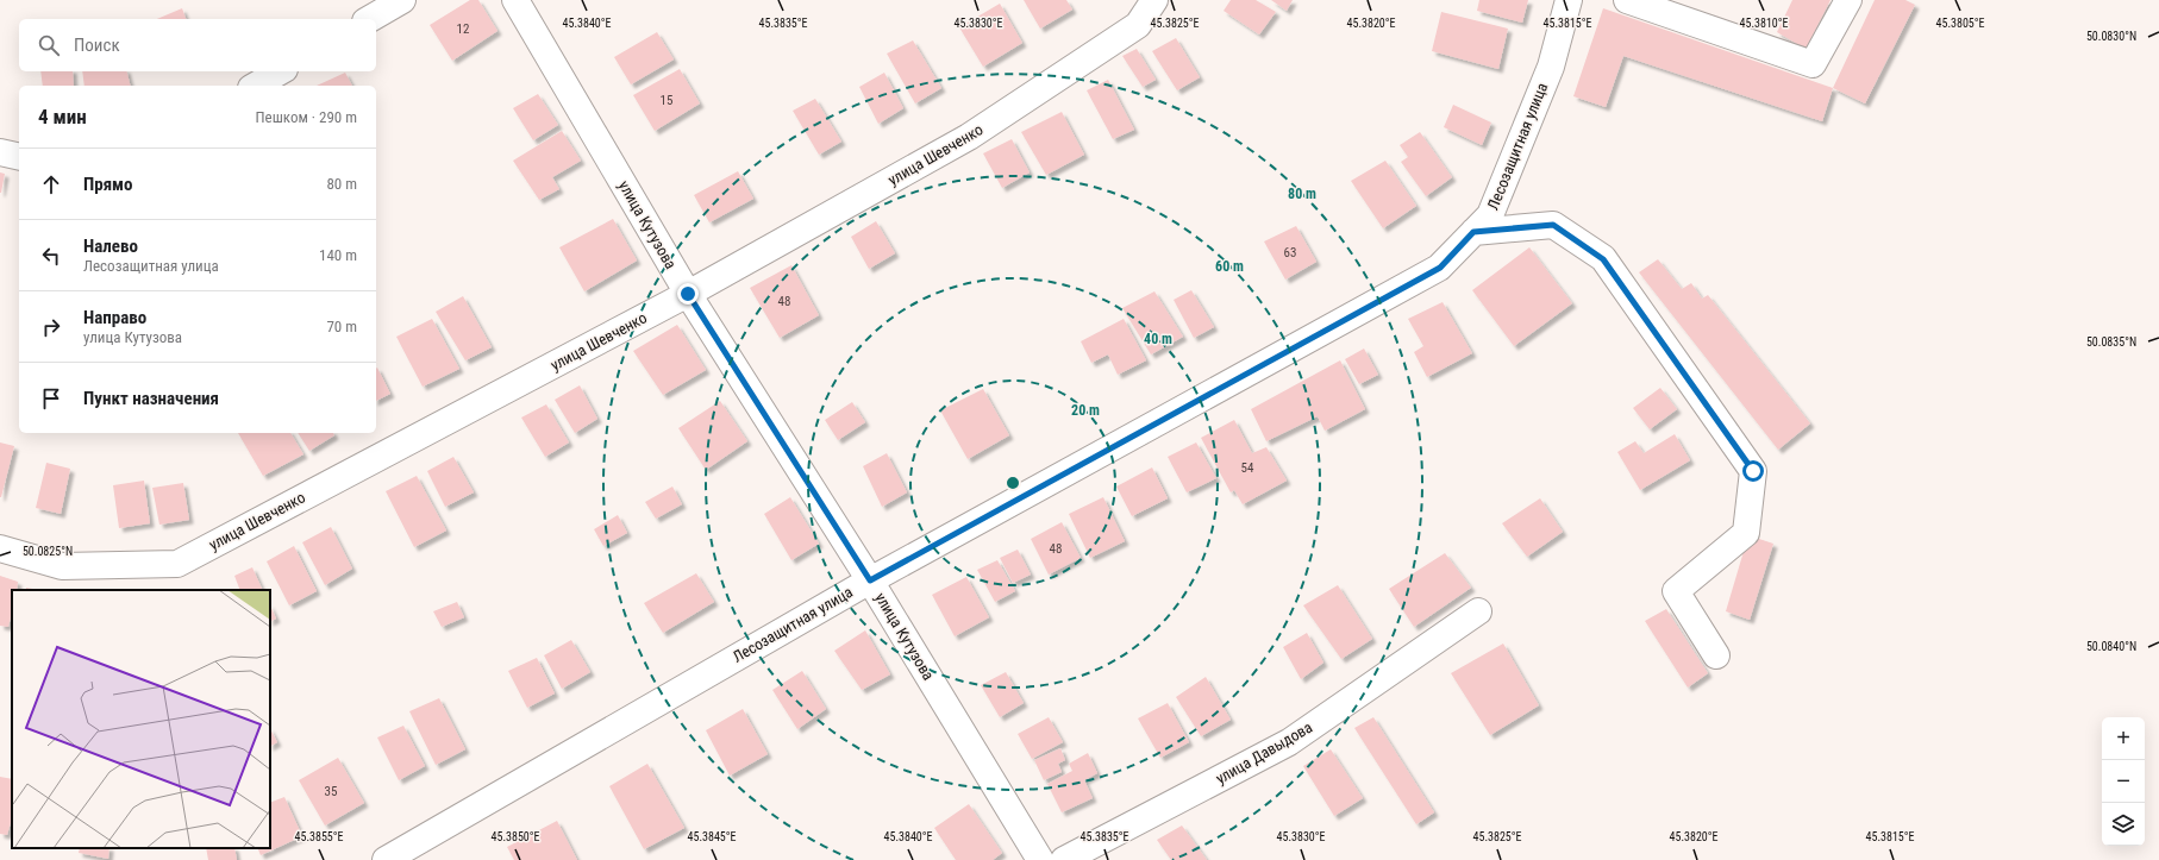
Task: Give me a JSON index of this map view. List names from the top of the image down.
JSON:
{
  "streets": {
    "street": [
      "Лесозащитная улица",
      "улица Шевченко",
      "улица Кутузова",
      "улица Давыдова"
    ]
  },
  "crossings": [
    ["Лесозащитная улица", "улица Кутузова"],
    ["улица Шевченко", "улица Кутузова"]
  ],
  "house_numbers": [
    "12",
    "15",
    "63",
    "48",
    "54",
    "48",
    "35"
  ],
  "page": {
    "search": "Поиск",
    "heading": ["4 мин", "Пешком · 290 m"],
    "list": [
      ["Прямо", "80 m"],
      ["Налево", "Лесозащитная улица", "140 m"],
      ["Направо", "улица Кутузова", "70 m"],
      "Пункт назначения"
    ],
    "map_buttons": ["+", "−"]
  },
  "coordinates": [
    "45.3840°E",
    "45.3835°E",
    "45.3830°E",
    "45.3825°E",
    "45.3820°E",
    "45.3815°E",
    "45.3810°E",
    "45.3805°E",
    "50.0830°N",
    "50.0835°N",
    "50.0825°N",
    "50.0840°N",
    "45.3855°E",
    "45.3850°E",
    "45.3845°E"
  ],
  "rings": [
    "80 m",
    "60 m",
    "40 m",
    "20 m"
  ]
}
